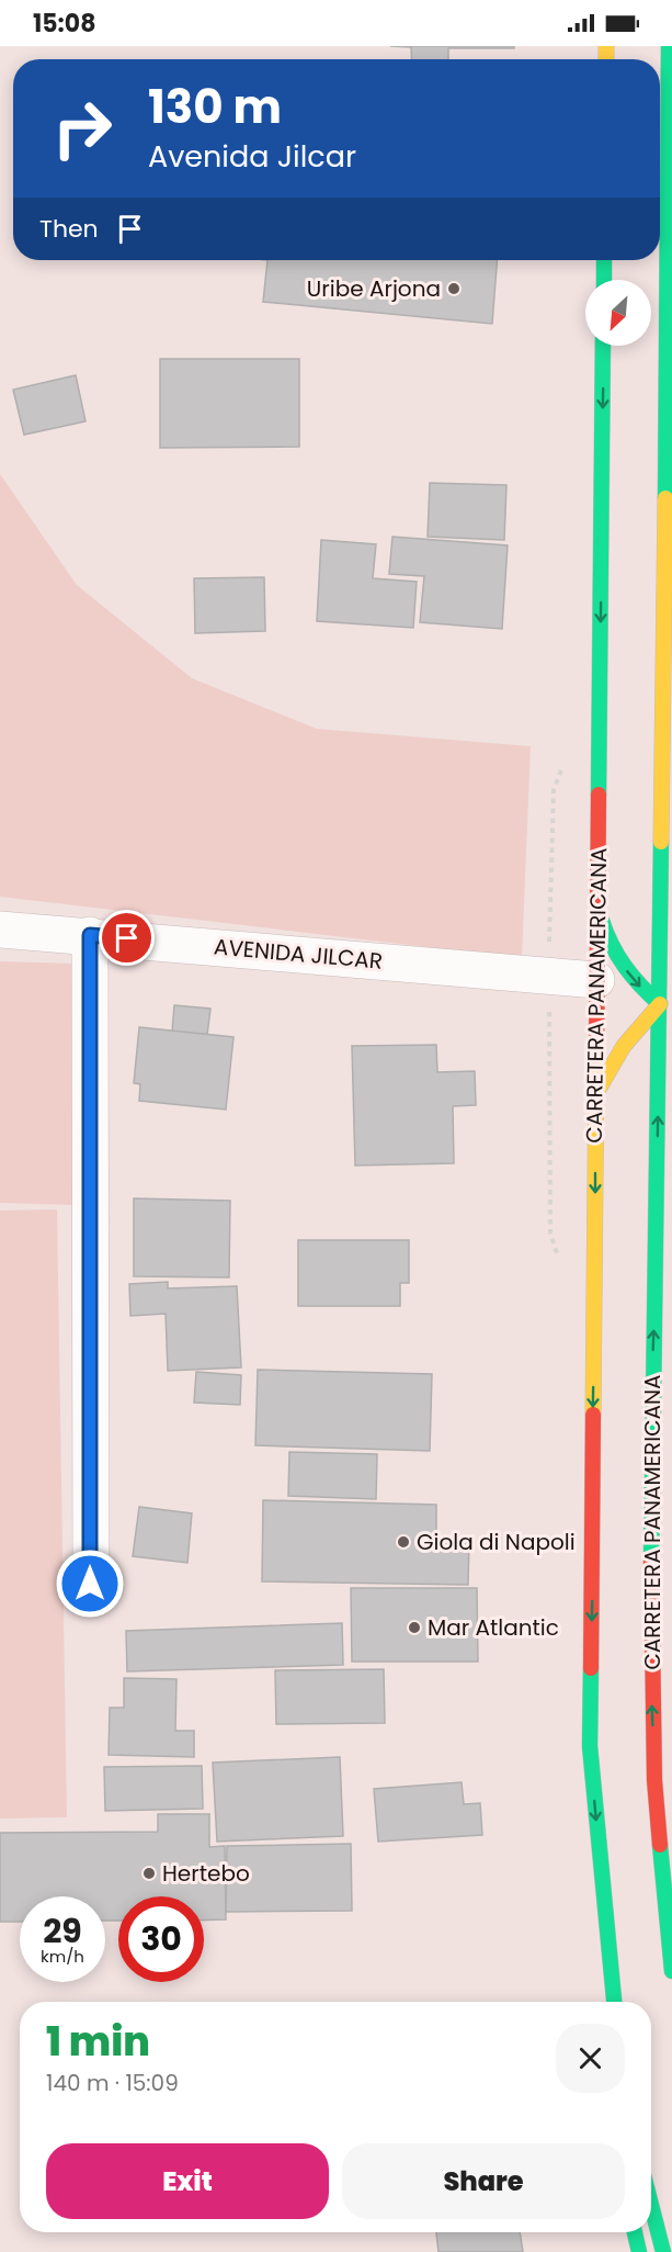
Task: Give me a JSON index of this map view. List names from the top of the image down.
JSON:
{
  "streets": {
    "main road": ["CARRETERA PANAMERICANA"],
    "street": ["AVENIDA JILCAR"]
  },
  "crossings": [
    ["AVENIDA JILCAR", "CARRETERA PANAMERICANA"]
  ],
  "places": [
    "Uribe Arjona",
    "Giola di Napoli",
    "Mar Atlantic",
    "Hertebo"
  ],
  "north": "bottom left",
  "page": {
    "status": "15:08",
    "turn": ["130 m", "Avenida Jilcar"],
    "then": "Then",
    "speed": "29 km/h",
    "limit": "30",
    "heading": ["1 min", "140 m · 15:09"],
    "buttons": ["Exit", "Share"]
  }
}
